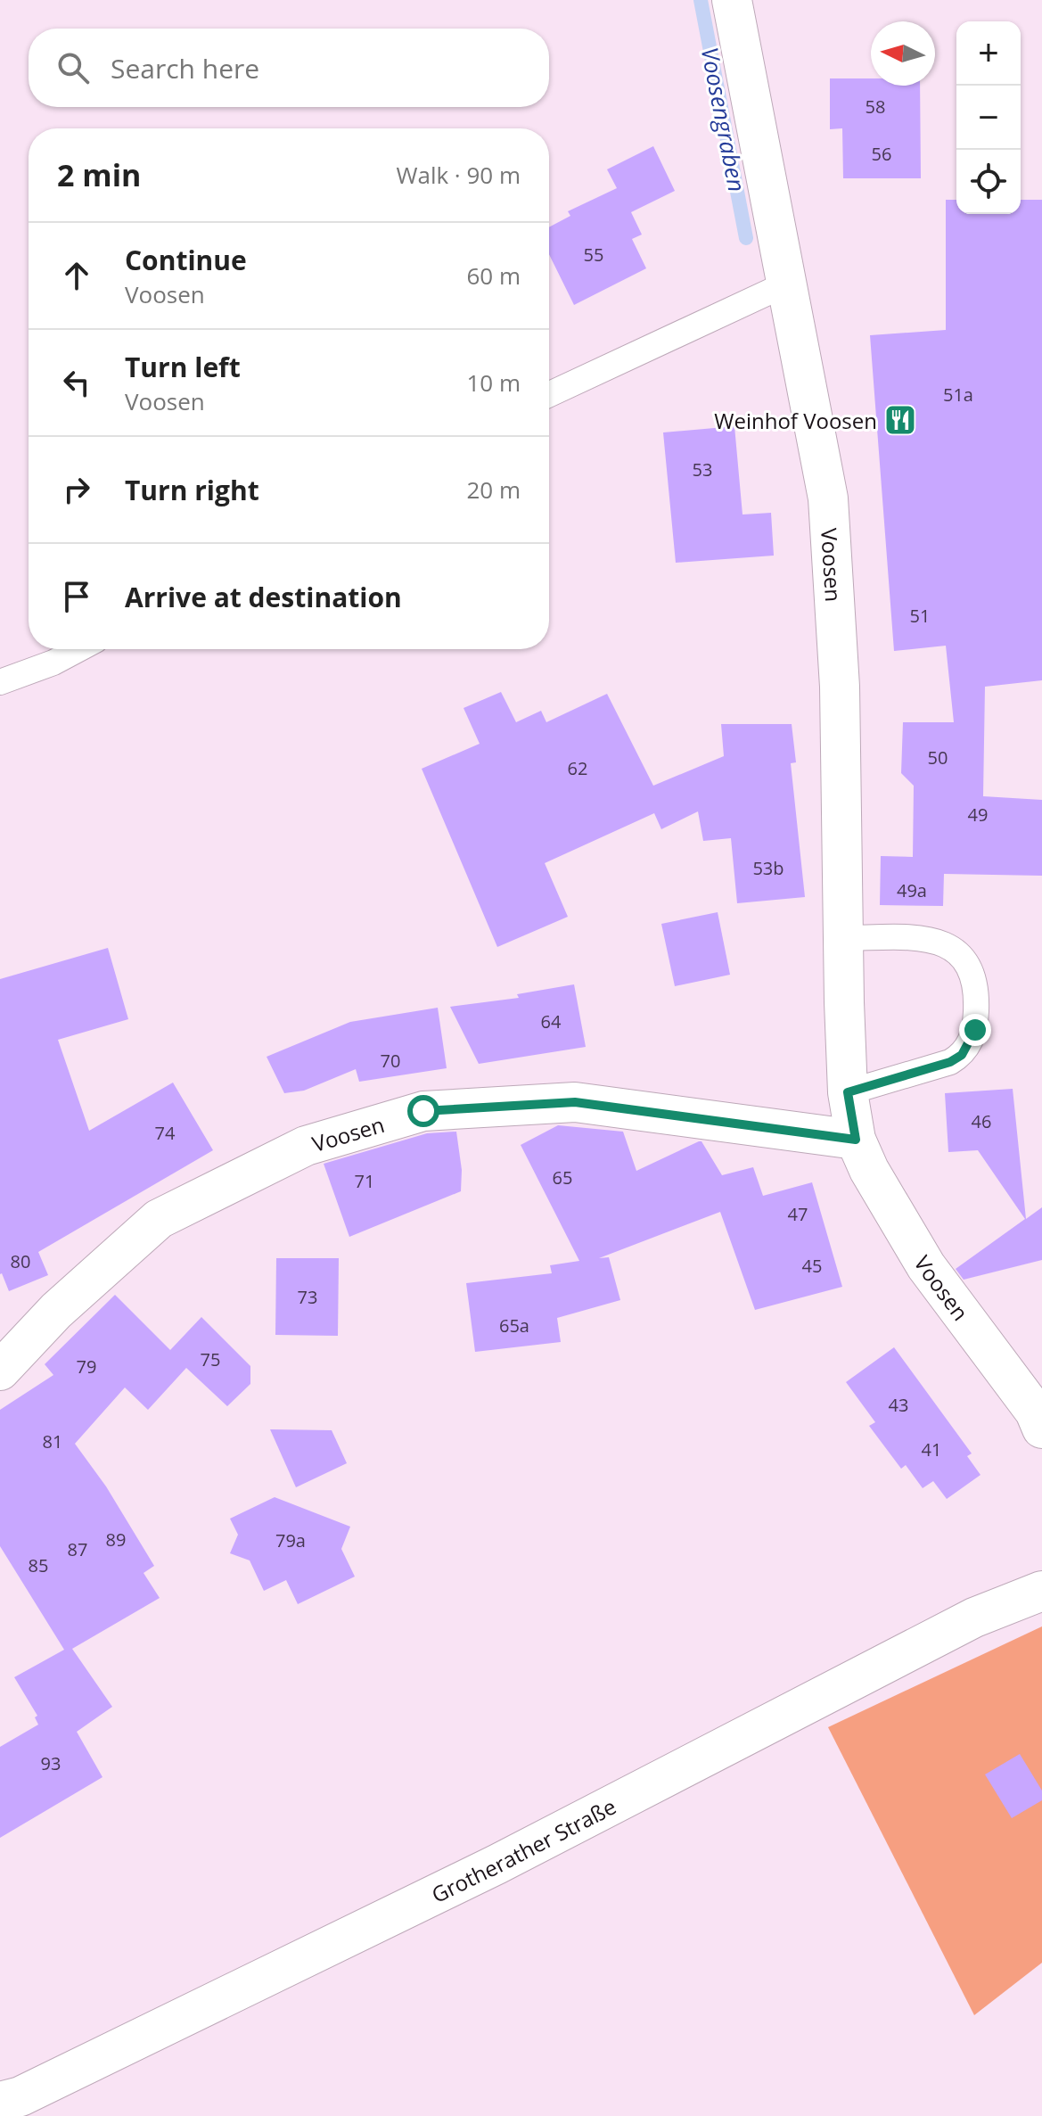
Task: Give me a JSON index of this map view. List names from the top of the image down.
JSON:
{
  "streets": {
    "street": ["Voosen", "Grotherather Straße"]
  },
  "water": ["Voosengraben"],
  "places": {
    "restaurant": ["Weinhof Voosen"]
  },
  "house_numbers": [
    "58",
    "56",
    "55",
    "51a",
    "53",
    "51",
    "50",
    "62",
    "49",
    "53b",
    "49a",
    "64",
    "70",
    "46",
    "74",
    "65",
    "71",
    "47",
    "80",
    "45",
    "73",
    "65a",
    "75",
    "79",
    "43",
    "81",
    "41",
    "89",
    "79a",
    "87",
    "85",
    "93"
  ],
  "north": "left",
  "page": {
    "map_buttons": ["+", "−"],
    "search": "Search here",
    "heading": ["2 min", "Walk · 90 m"],
    "list": [
      ["Continue", "Voosen", "60 m"],
      ["Turn left", "Voosen", "10 m"],
      ["Turn right", "20 m"],
      "Arrive at destination"
    ]
  }
}
